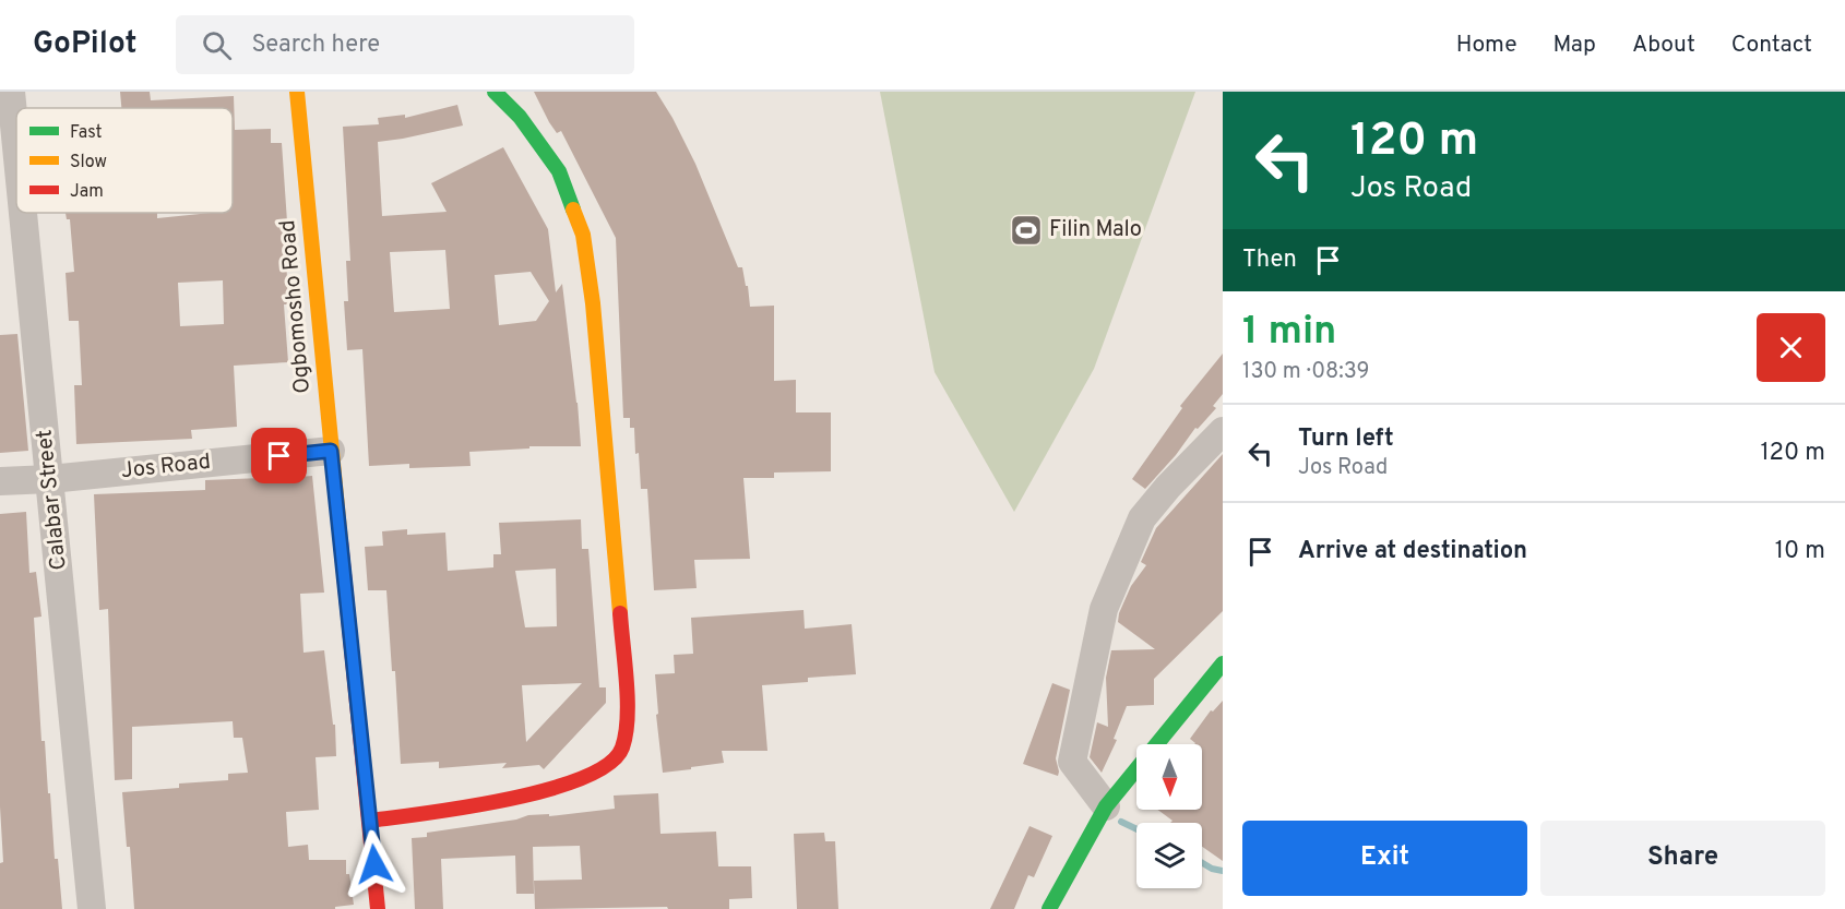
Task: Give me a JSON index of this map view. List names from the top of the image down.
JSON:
{
  "streets": {
    "street": ["Ogbomosho Road", "Jos Road", "Calabar Street"]
  },
  "crossings": [
    ["Ogbomosho Road", "Jos Road"],
    ["Jos Road", "Calabar Street"]
  ],
  "places": {
    "sports": ["Filin Malo"]
  },
  "legend": ["Fast", "Slow", "Jam"],
  "north": "bottom",
  "page": {
    "header": "GoPilot",
    "search": "Search here",
    "nav": [
      "Home",
      "Map",
      "About",
      "Contact"
    ],
    "turn": ["120 m", "Jos Road"],
    "then": "Then",
    "heading": ["1 min", "130 m · 08:39"],
    "list": [
      {
        "name": "Turn left",
        "note": "Jos Road",
        "value": "120 m"
      },
      {
        "name": "Arrive at destination",
        "value": "10 m"
      }
    ],
    "buttons": ["Exit", "Share"]
  }
}
